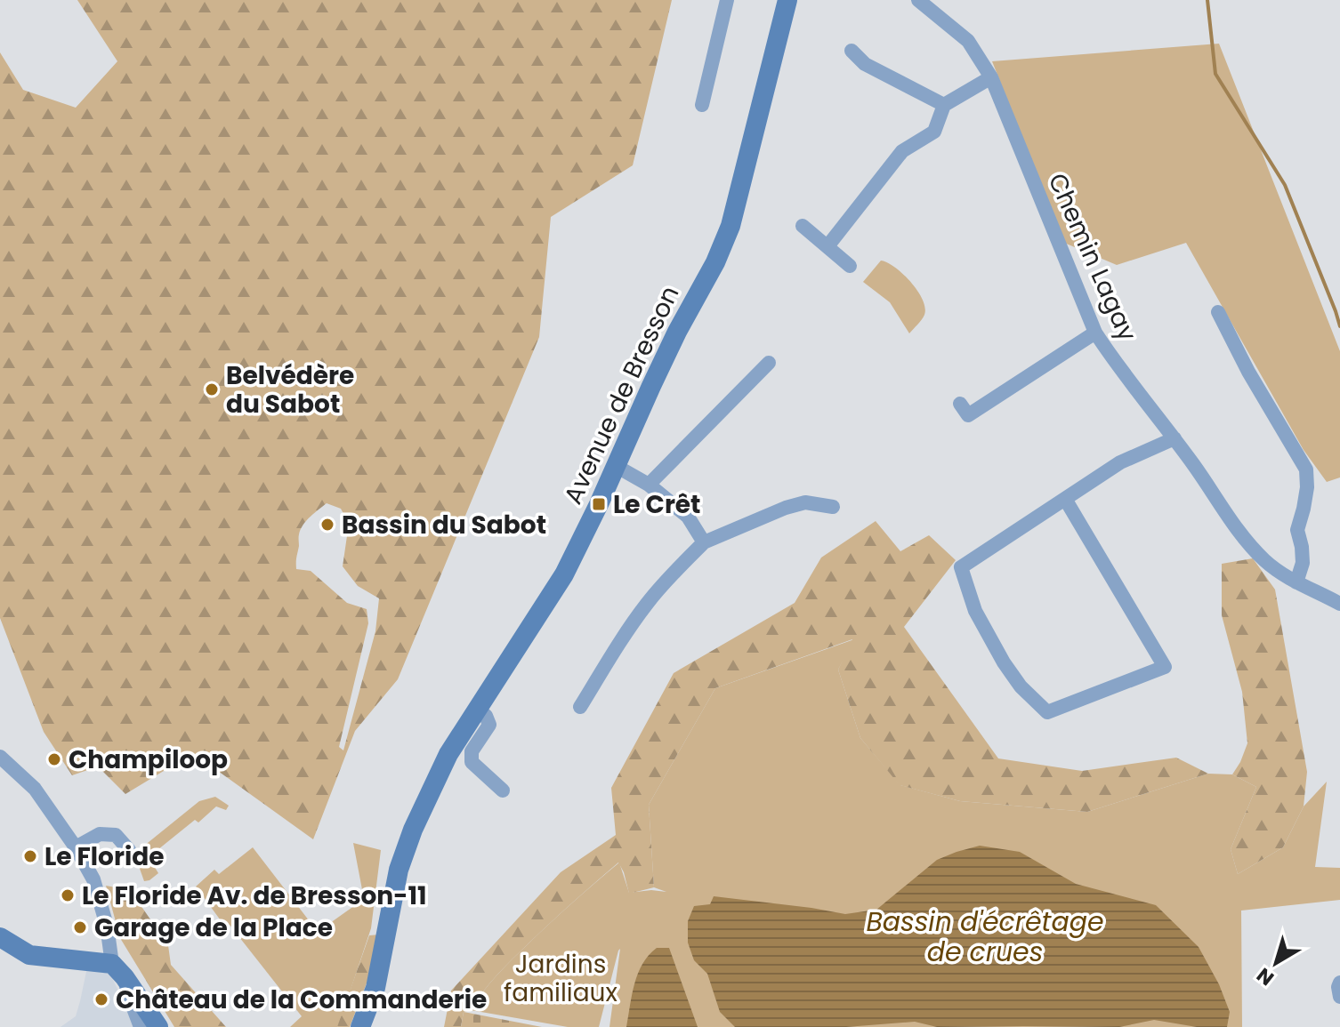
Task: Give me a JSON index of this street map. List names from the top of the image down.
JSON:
{
  "streets": {
    "street": ["Chemin Lagay", "Avenue de Bresson"]
  },
  "water": ["Bassin d'écrêtage de crues"],
  "parks": ["Jardins familiaux"],
  "places": {
    "other": [
      "Belvédère du Sabot",
      "Bassin du Sabot",
      "Champiloop",
      "Le Floride",
      "Le Floride Av. de Bresson-11",
      "Garage de la Place",
      "Château de la Commanderie"
    ],
    "transit": ["Le Crêt"]
  },
  "north": "bottom left"
}
